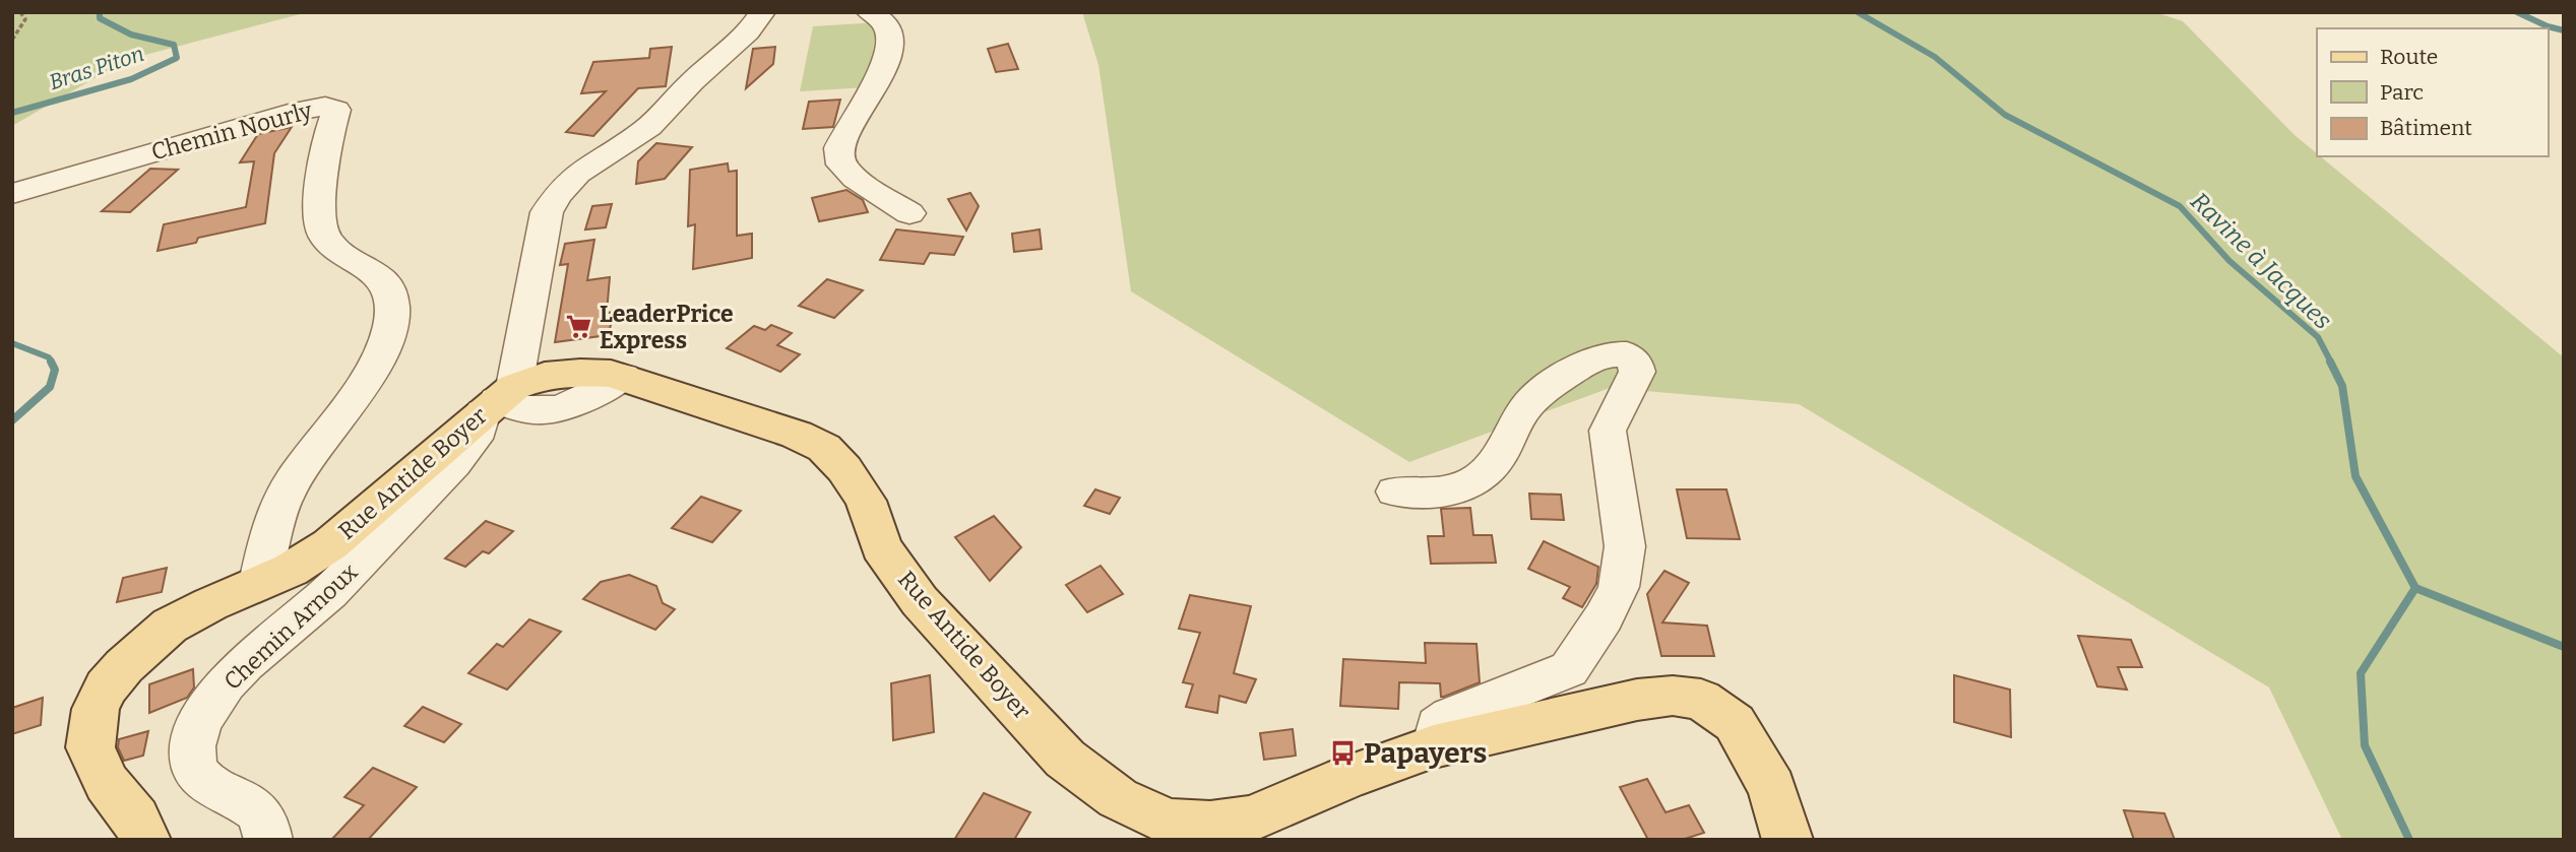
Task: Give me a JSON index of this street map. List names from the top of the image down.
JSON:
{
  "streets": {
    "main road": ["Rue Antide Boyer"],
    "street": ["Chemin Nourly", "Chemin Arnoux"]
  },
  "crossings": [
    ["Chemin Nourly", "Rue Antide Boyer"],
    ["Rue Antide Boyer", "Chemin Arnoux"]
  ],
  "water": ["Bras Piton", "Ravine à Jacques"],
  "places": {
    "supermarket": ["LeaderPrice Express"],
    "bus stop": ["Papayers"]
  },
  "legend": ["Route", "Parc", "Bâtiment"]
}
